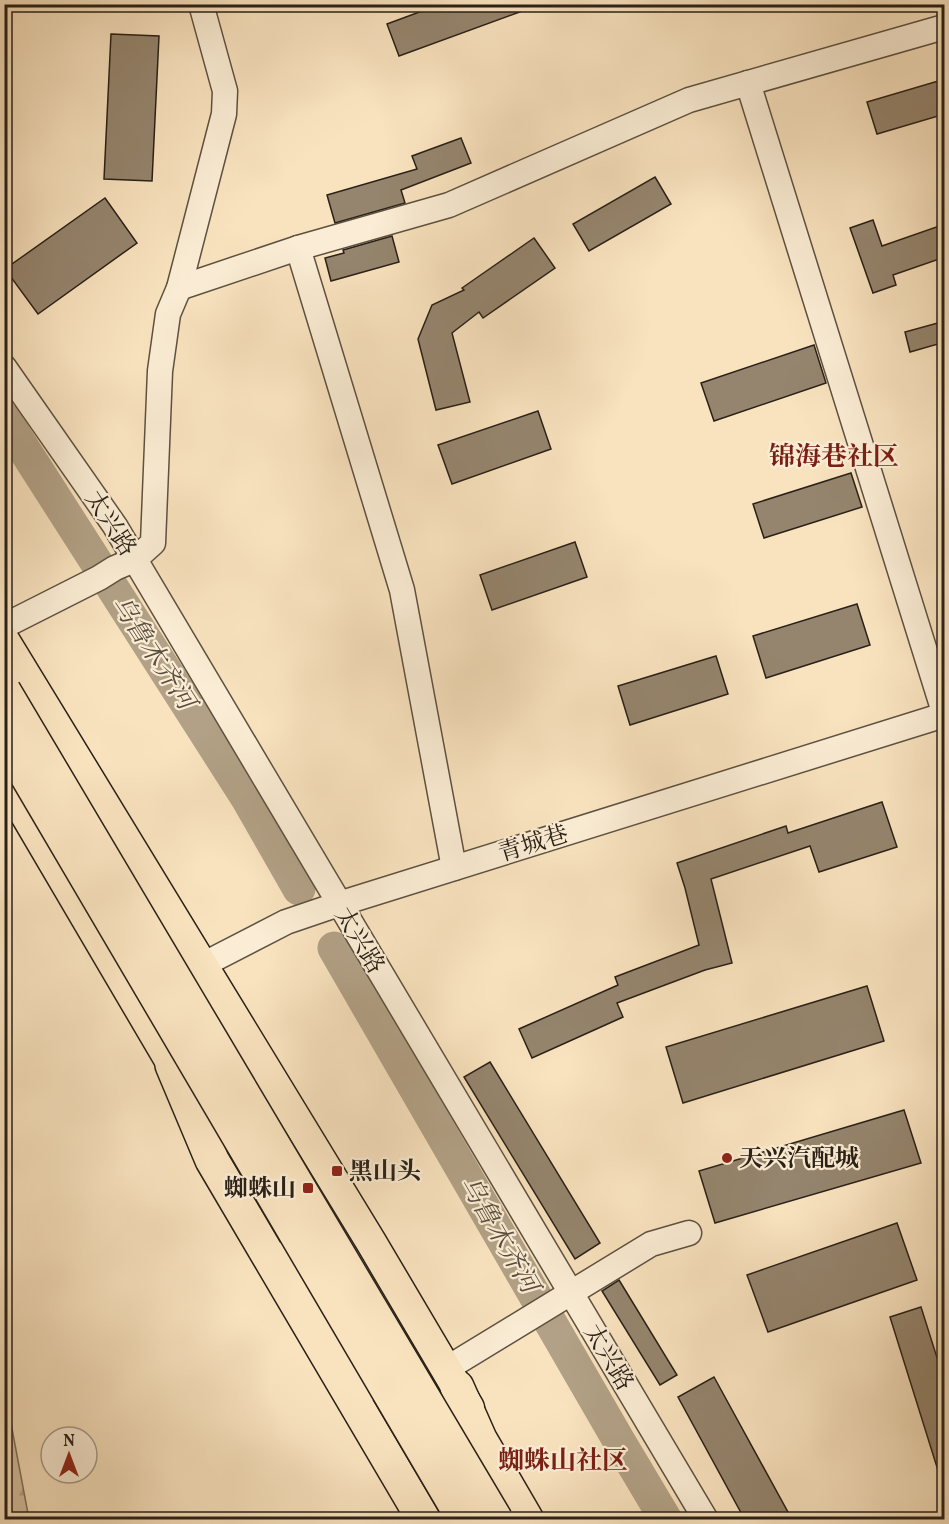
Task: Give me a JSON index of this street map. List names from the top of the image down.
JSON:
{
  "streets": {
    "street": ["太兴路", "青城巷"]
  },
  "crossings": [
    ["太兴路", "青城巷"]
  ],
  "districts": ["锦海巷社区", "蜘蛛山社区"],
  "water": ["乌鲁木齐河"],
  "places": {
    "other": ["天兴汽配城"],
    "transit": ["黑山头", "蜘蛛山"]
  },
  "north": "top"
}
